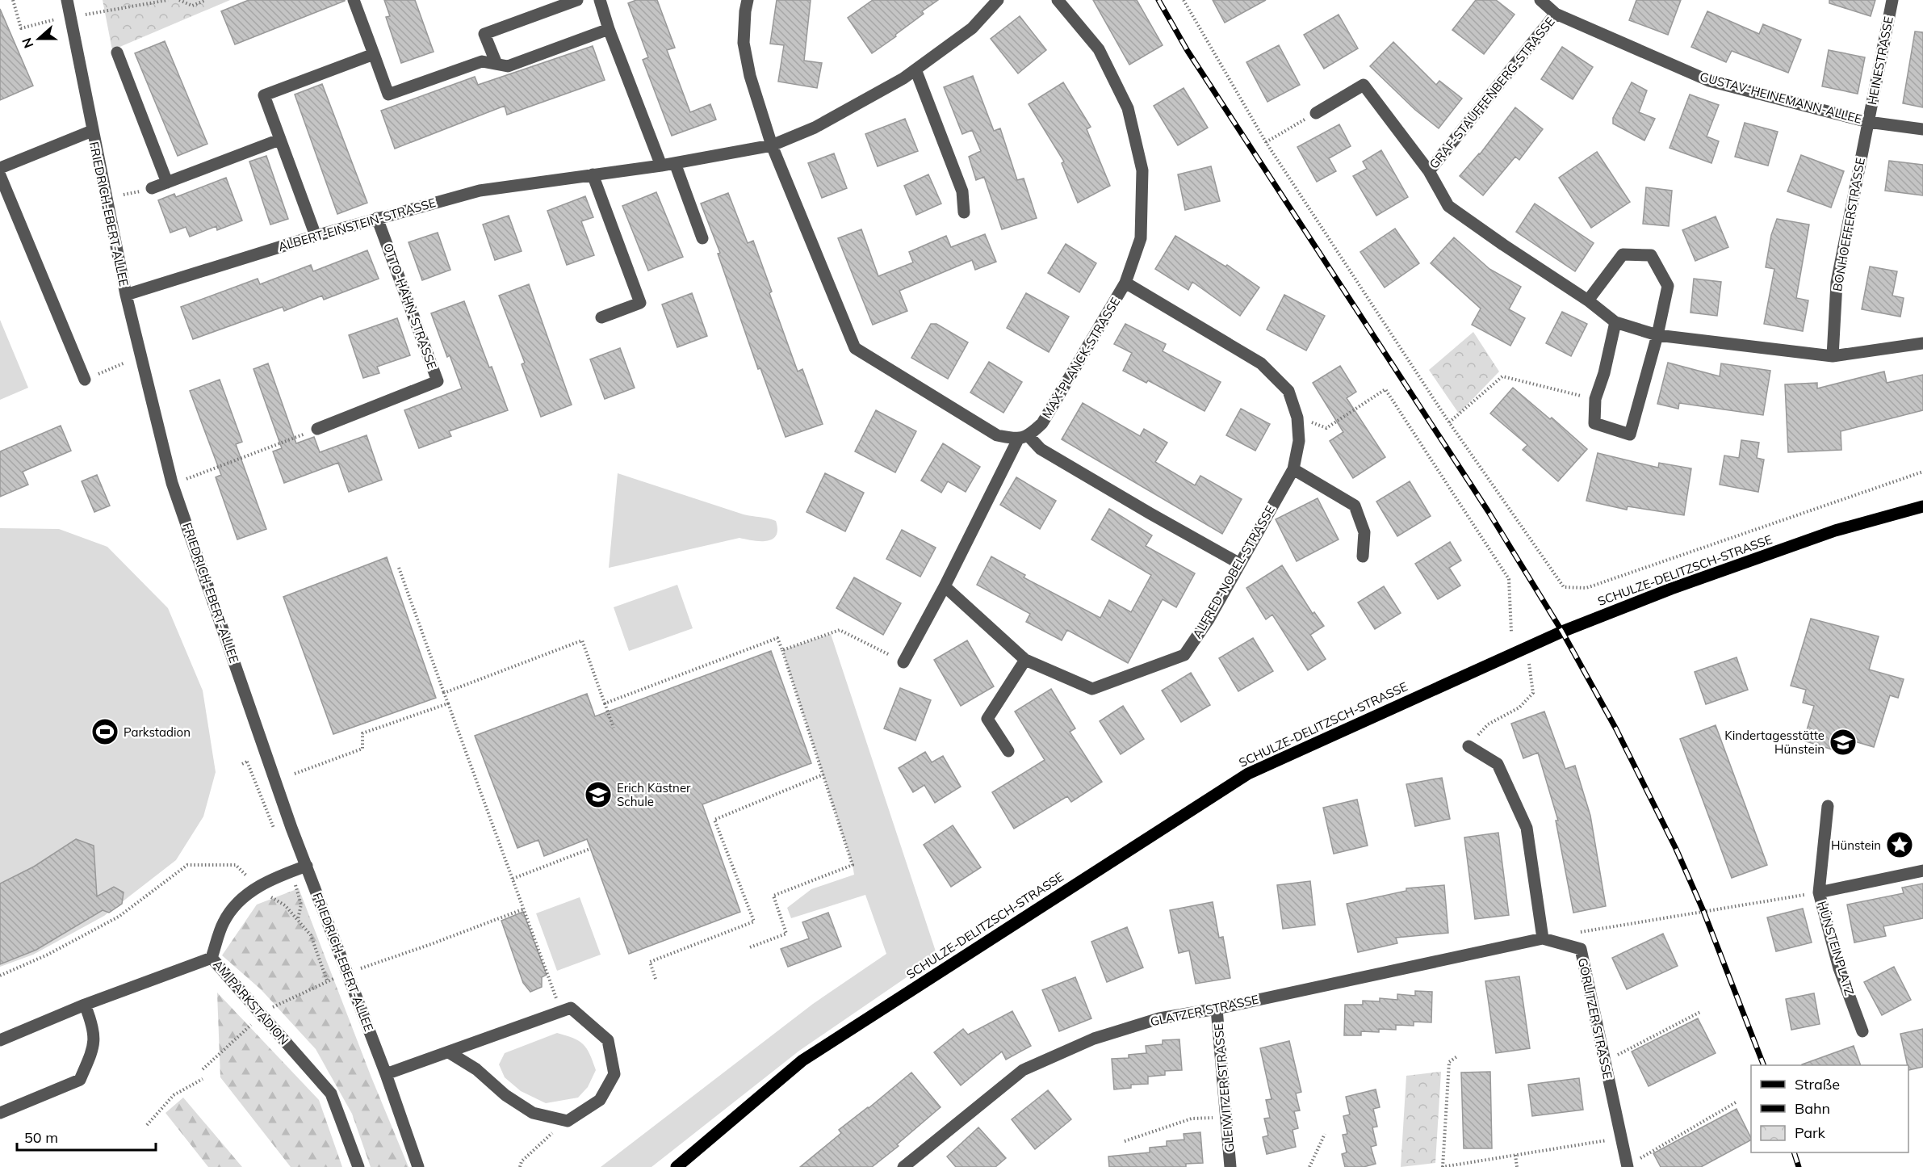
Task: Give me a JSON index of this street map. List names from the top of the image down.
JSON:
{
  "streets": {
    "main road": ["SCHULZE-DELITZSCH-STRASSE"],
    "street": [
      "HEINESTRASSE",
      "GRAF-STAUFFENBERG-STRASSE",
      "GUSTAV-HEINEMANN-ALLEE",
      "FRIEDRICH-EBERT-ALLEE",
      "ALBERT-EINSTEIN-STRASSE",
      "BONHOEFFERSTRASSE",
      "OTTO-HAHN-STRASSE",
      "MAX-PLANCK-STRASSE",
      "ALFRED-NOBEL-STRASSE",
      "HÜNSTEINPLATZ",
      "AM PARKSTADION",
      "GLATZER STRASSE",
      "GÖRLITZER STRASSE",
      "GLEIWITZER STRASSE"
    ]
  },
  "crossings": [
    ["HEINESTRASSE", "GUSTAV-HEINEMANN-ALLEE"],
    ["HEINESTRASSE", "BONHOEFFERSTRASSE"],
    ["GRAF-STAUFFENBERG-STRASSE", "GUSTAV-HEINEMANN-ALLEE"],
    ["GUSTAV-HEINEMANN-ALLEE", "BONHOEFFERSTRASSE"],
    ["FRIEDRICH-EBERT-ALLEE", "ALBERT-EINSTEIN-STRASSE"],
    ["FRIEDRICH-EBERT-ALLEE", "AM PARKSTADION"],
    ["ALBERT-EINSTEIN-STRASSE", "OTTO-HAHN-STRASSE"],
    ["MAX-PLANCK-STRASSE", "ALFRED-NOBEL-STRASSE"],
    ["GLATZER STRASSE", "GÖRLITZER STRASSE"],
    ["GLATZER STRASSE", "GLEIWITZER STRASSE"]
  ],
  "places": {
    "sports": ["Parkstadion"],
    "school or university": ["Kindertagesstätte Hünstein", "Erich Kästner Schule"],
    "place": ["Hünstein"]
  },
  "legend": ["Straße", "Bahn", "Park"],
  "scale_bar": "50 m",
  "north": "left"
}
